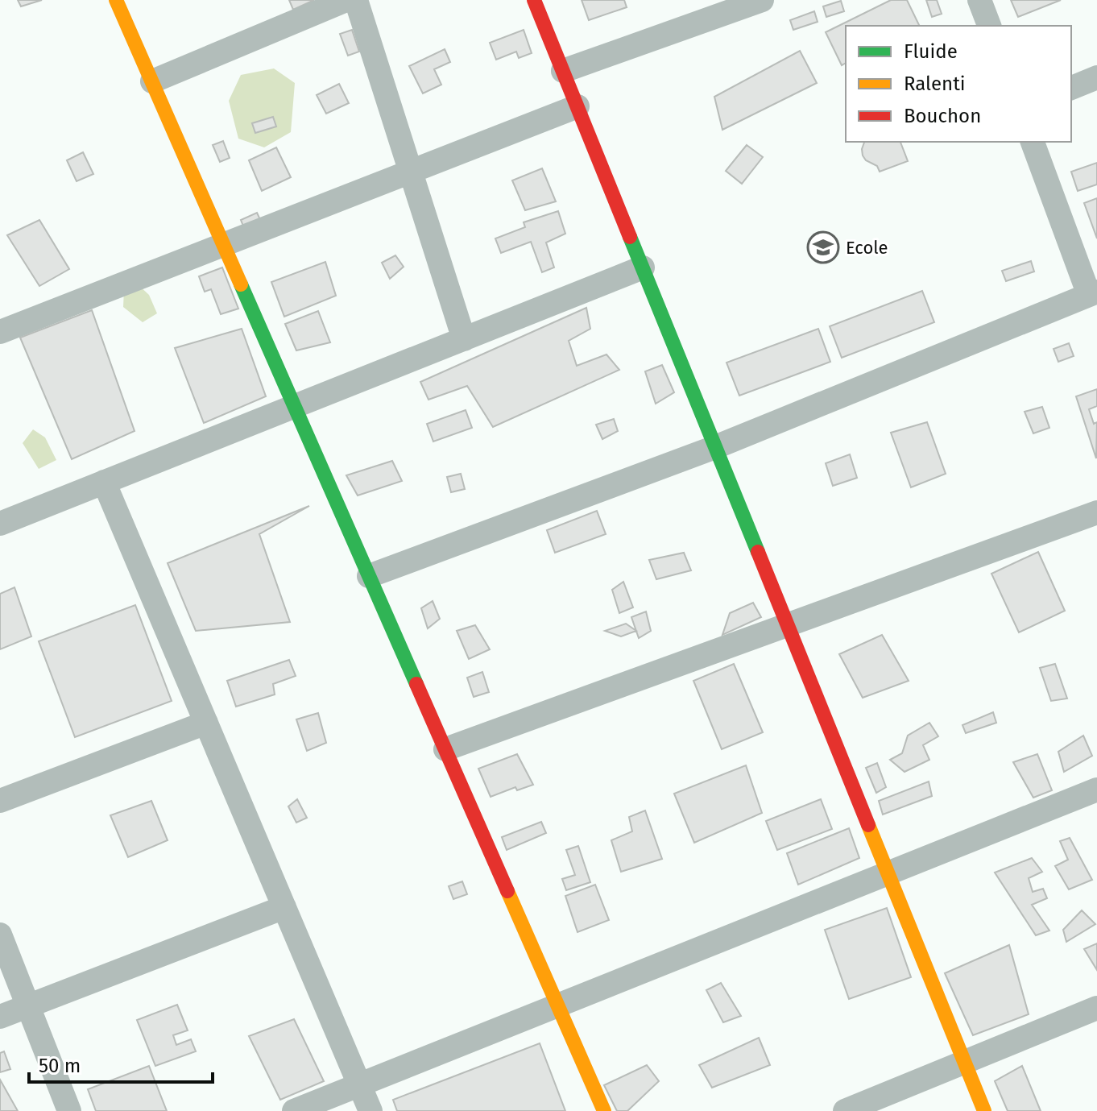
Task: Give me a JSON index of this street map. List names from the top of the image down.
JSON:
{
  "places": {
    "school or university": ["Ecole"]
  },
  "legend": ["Fluide", "Ralenti", "Bouchon"],
  "scale_bar": "50 m"
}
